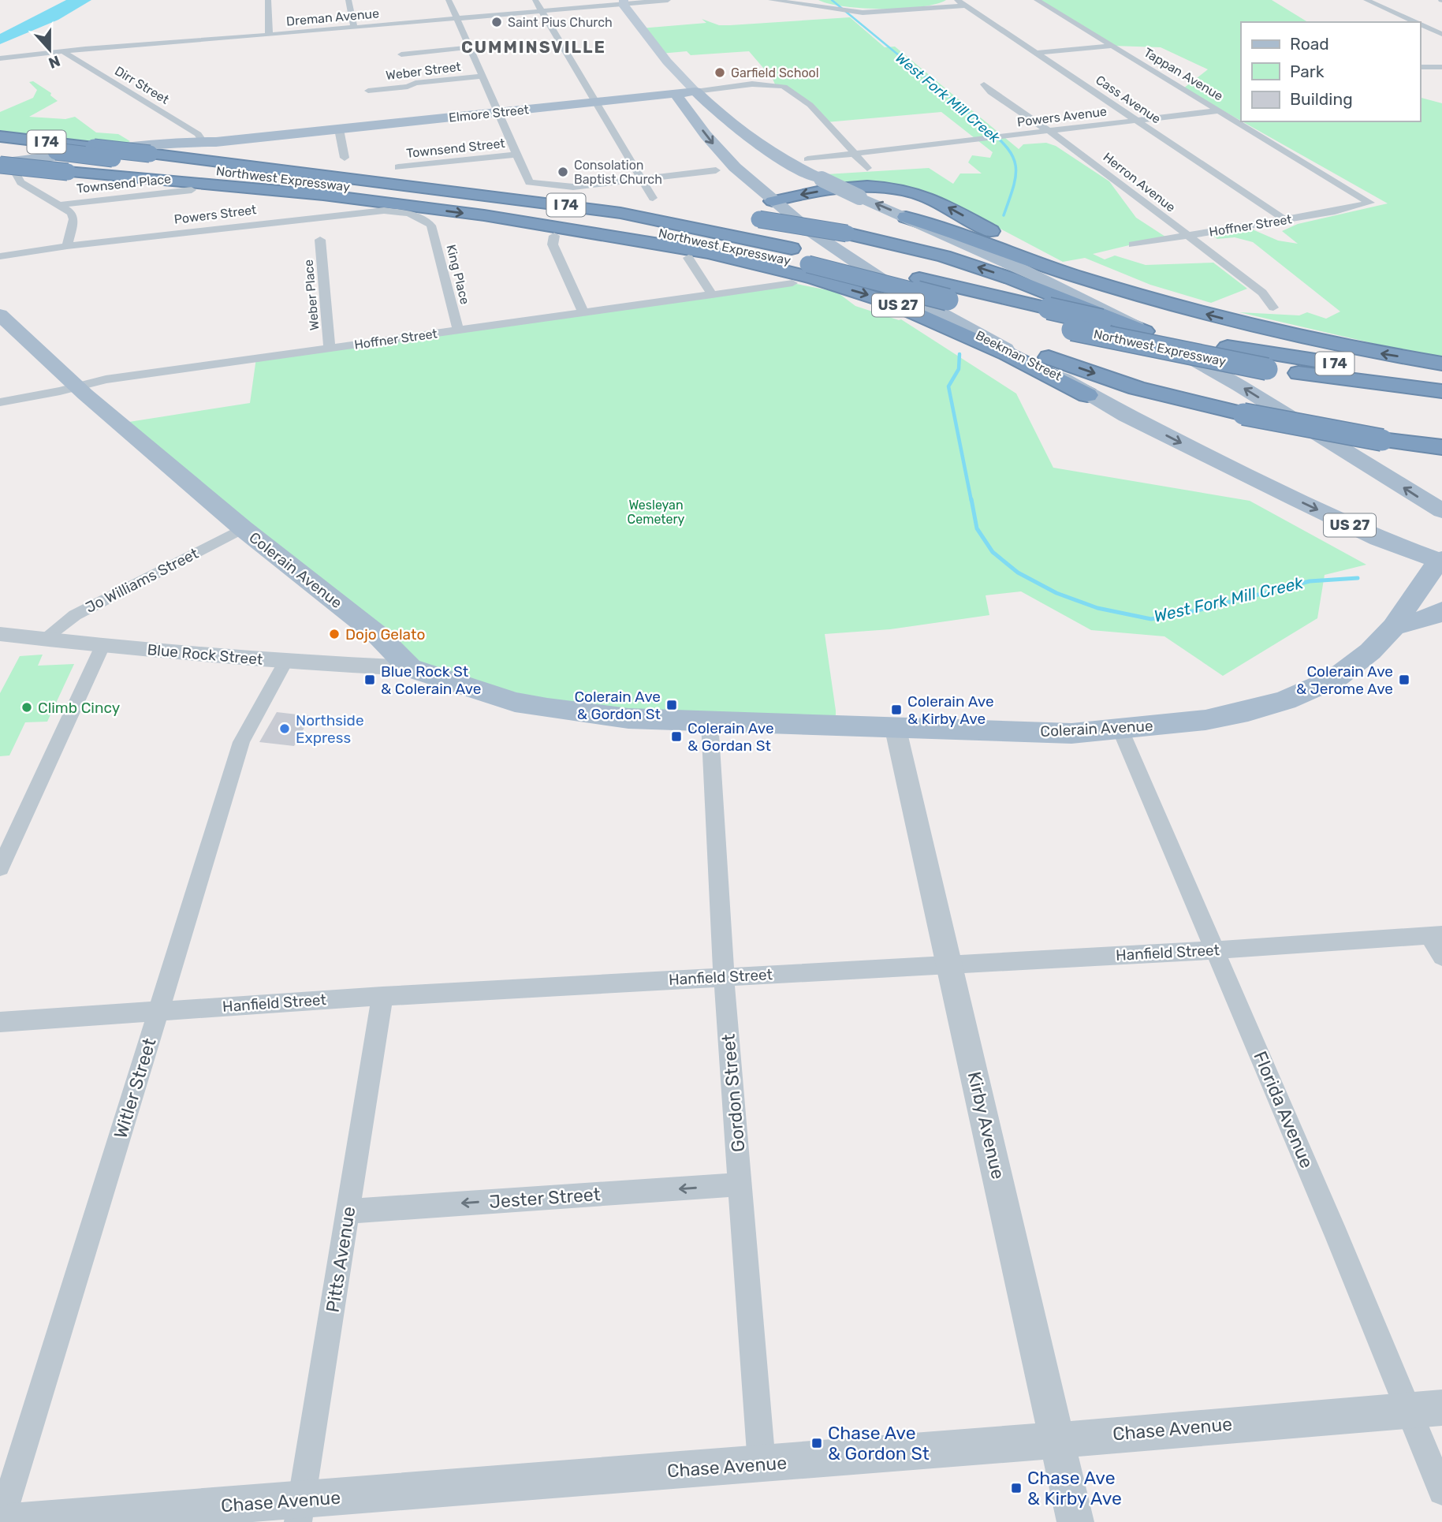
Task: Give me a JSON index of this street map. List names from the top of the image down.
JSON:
{
  "streets": {
    "highway": ["I 74", "Northwest Expressway", "US 27"],
    "main road": ["Elmore Street", "Beekman Street", "Colerain Avenue"],
    "street": [
      "Dreman Avenue",
      "Weber Street",
      "Tappan Avenue",
      "Dirr Street",
      "Cass Avenue",
      "Powers Avenue",
      "Townsend Street",
      "Herron Avenue",
      "Townsend Place",
      "Powers Street",
      "Hoffner Street",
      "King Place",
      "Weber Place",
      "Jo Williams Street",
      "Blue Rock Street",
      "Hanfield Street",
      "Witler Street",
      "Gordon Street",
      "Florida Avenue",
      "Kirby Avenue",
      "Jester Street",
      "Pitts Avenue",
      "Chase Avenue"
    ]
  },
  "crossings": [
    ["Dreman Avenue", "Dirr Street"],
    ["Dreman Avenue", "Beekman Street"],
    ["Tappan Avenue", "Powers Avenue"],
    ["Tappan Avenue", "Hoffner Street"],
    ["Dirr Street", "Elmore Street"],
    ["Cass Avenue", "Powers Avenue"],
    ["Cass Avenue", "Hoffner Street"],
    ["Elmore Street", "Powers Avenue"],
    ["Elmore Street", "Beekman Street"],
    ["Powers Avenue", "Herron Avenue"],
    ["I 74", "Northwest Expressway"],
    ["Herron Avenue", "Hoffner Street"],
    ["Powers Street", "King Place"],
    ["Hoffner Street", "King Place"],
    ["Hoffner Street", "Weber Place"],
    ["Hoffner Street", "Colerain Avenue"],
    ["US 27", "Beekman Street"],
    ["Beekman Street", "Colerain Avenue"],
    ["Colerain Avenue", "Jo Williams Street"],
    ["Colerain Avenue", "Blue Rock Street"],
    ["Colerain Avenue", "Gordon Street"],
    ["Colerain Avenue", "Florida Avenue"],
    ["Colerain Avenue", "Kirby Avenue"],
    ["Jo Williams Street", "Blue Rock Street"],
    ["Blue Rock Street", "Witler Street"],
    ["Hanfield Street", "Witler Street"],
    ["Hanfield Street", "Gordon Street"],
    ["Hanfield Street", "Florida Avenue"],
    ["Hanfield Street", "Kirby Avenue"],
    ["Hanfield Street", "Pitts Avenue"],
    ["Gordon Street", "Jester Street"],
    ["Gordon Street", "Chase Avenue"],
    ["Florida Avenue", "Chase Avenue"],
    ["Kirby Avenue", "Chase Avenue"],
    ["Jester Street", "Pitts Avenue"],
    ["Pitts Avenue", "Chase Avenue"]
  ],
  "one_way": ["Jester Street"],
  "districts": ["CUMMINSVILLE"],
  "water": ["West Fork Mill Creek"],
  "parks": ["Wesleyan Cemetery"],
  "places": {
    "other": [
      "Saint Pius Church",
      "Garfield School",
      "Consolation Baptist Church",
      "Dojo Gelato",
      "Climb Cincy",
      "Northside Express"
    ],
    "transit": [
      "Blue Rock St & Colerain Ave",
      "Colerain Ave & Jerome Ave",
      "Colerain Ave & Gordon St",
      "Colerain Ave & Kirby Ave",
      "Colerain Ave & Gordan St",
      "Chase Ave & Gordon St",
      "Chase Ave & Kirby Ave"
    ]
  },
  "legend": ["Road", "Park", "Building"],
  "north": "bottom"
}
